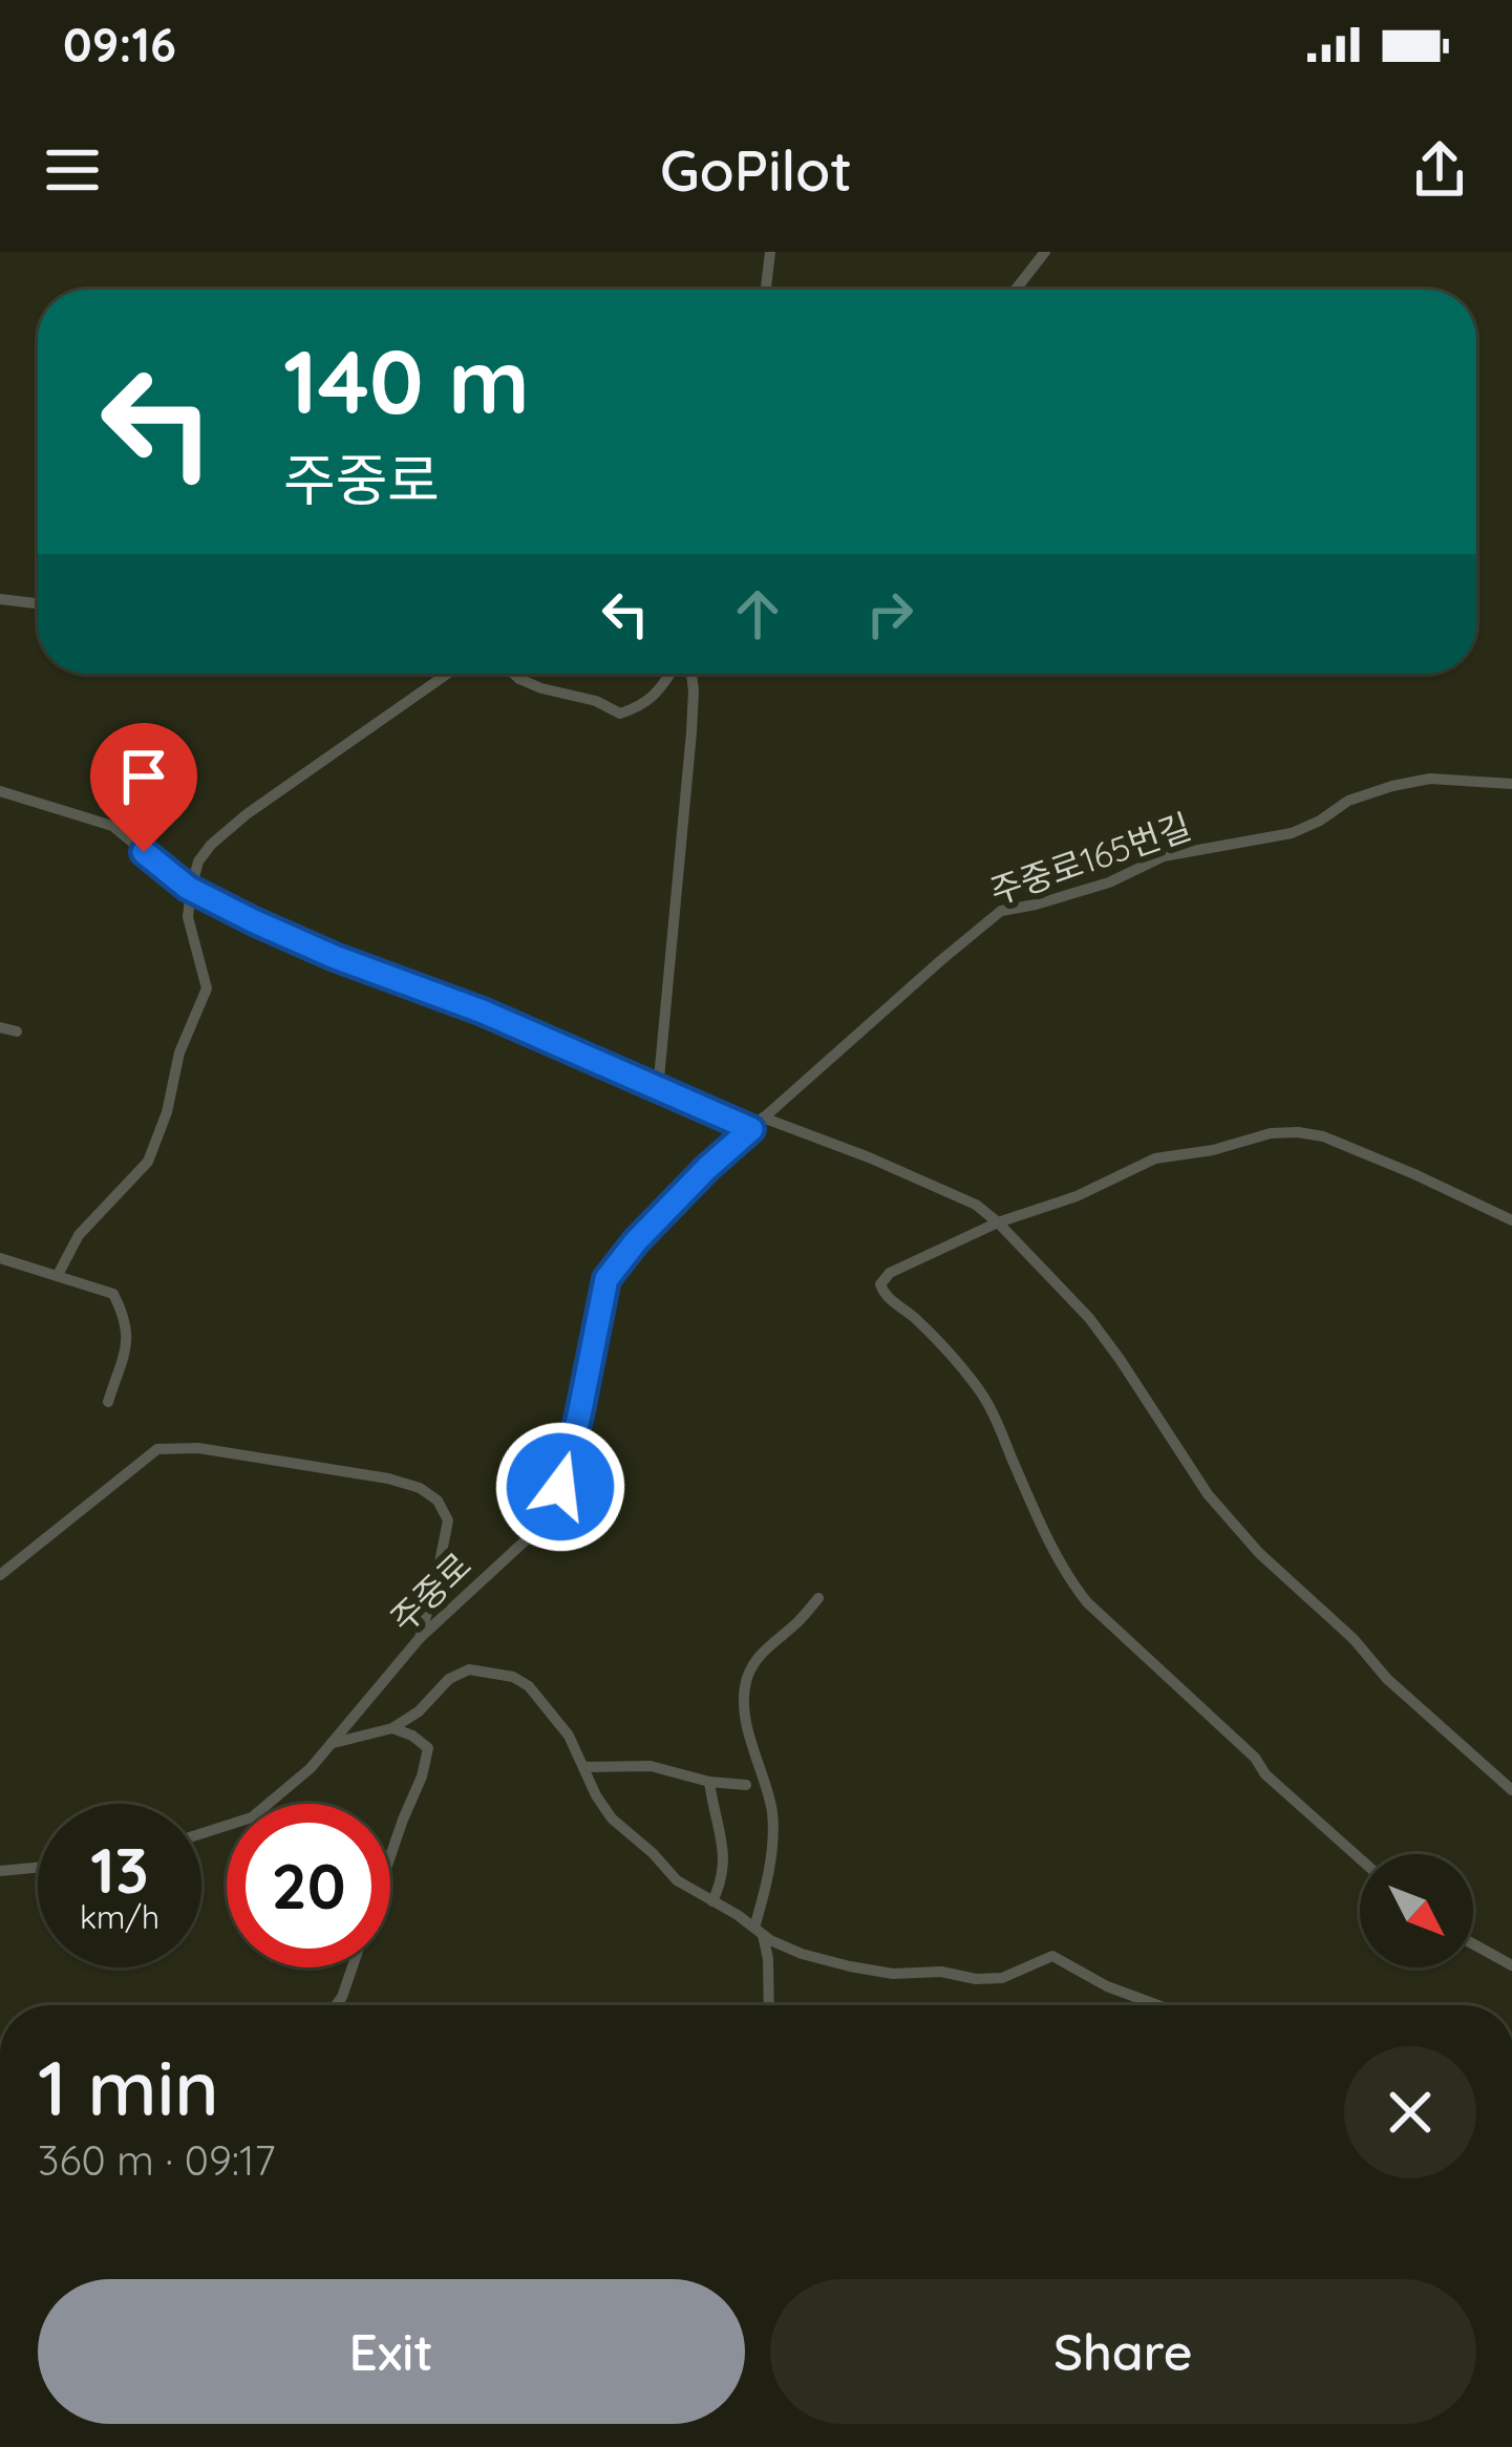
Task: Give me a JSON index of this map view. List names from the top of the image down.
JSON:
{
  "streets": {
    "lane": ["주중로165번길", "주중로"]
  },
  "crossings": [
    ["주중로165번길", "주중로"]
  ],
  "north": "bottom right",
  "page": {
    "status": "09:16",
    "header": "GoPilot",
    "turn": ["140 m", "주중로"],
    "speed": "13 km/h",
    "limit": "20",
    "heading": ["1 min", "360 m · 09:17"],
    "buttons": ["Exit", "Share"]
  }
}
